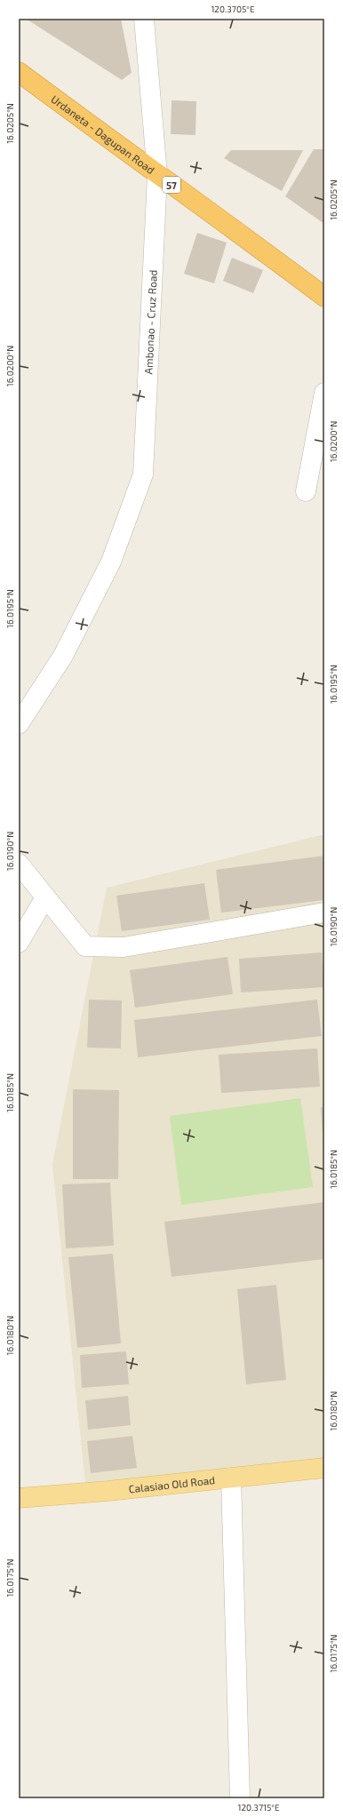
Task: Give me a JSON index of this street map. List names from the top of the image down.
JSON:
{
  "streets": {
    "highway": ["Urdaneta - Dagupan Road", "57"],
    "main road": ["Calasiao Old Road"],
    "street": ["Ambonao - Cruz Road"]
  },
  "crossings": [
    ["Urdaneta - Dagupan Road", "Ambonao - Cruz Road"]
  ],
  "coordinates": [
    "120.3705°E",
    "16.0205°N",
    "16.0200°N",
    "16.0195°N",
    "16.0190°N",
    "16.0185°N",
    "16.0180°N",
    "16.0175°N",
    "120.3715°E"
  ]
}
